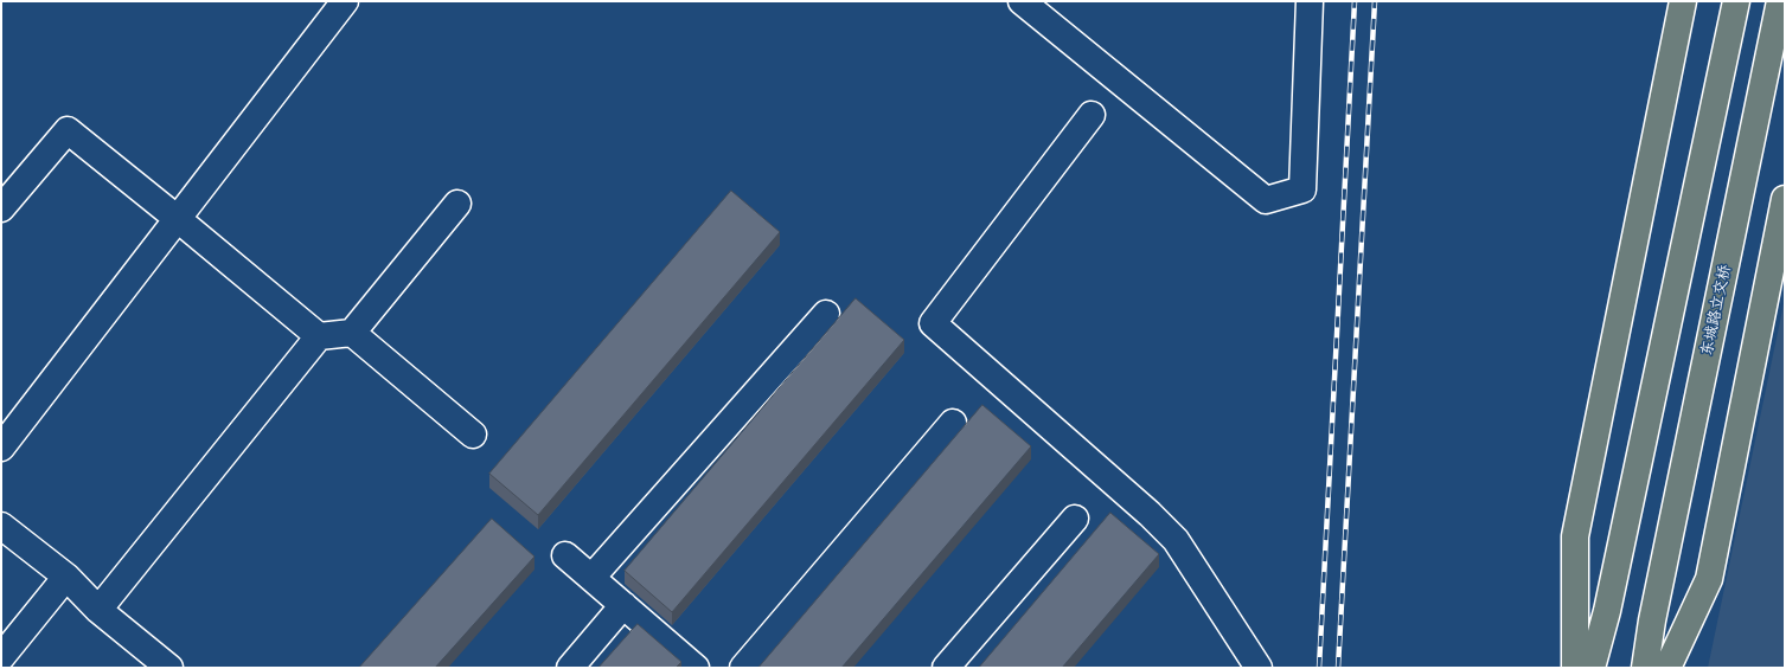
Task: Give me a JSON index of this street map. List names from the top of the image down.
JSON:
{
  "streets": {
    "main road": ["东城路立交桥"]
  }
}
